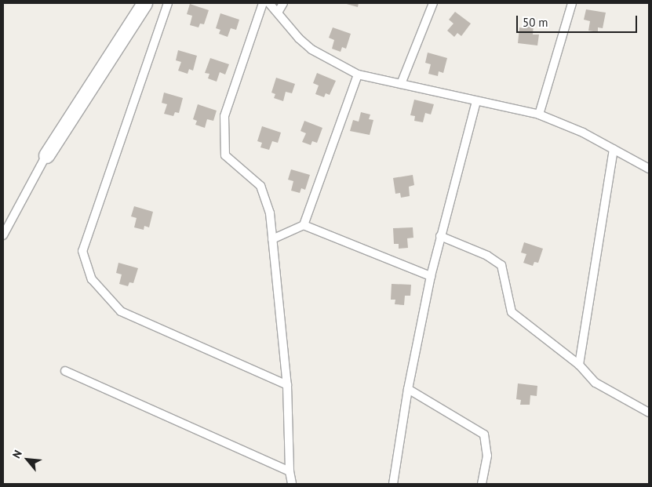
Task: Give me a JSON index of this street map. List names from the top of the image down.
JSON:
{
  "scale_bar": "50 m",
  "north": "top left"
}
